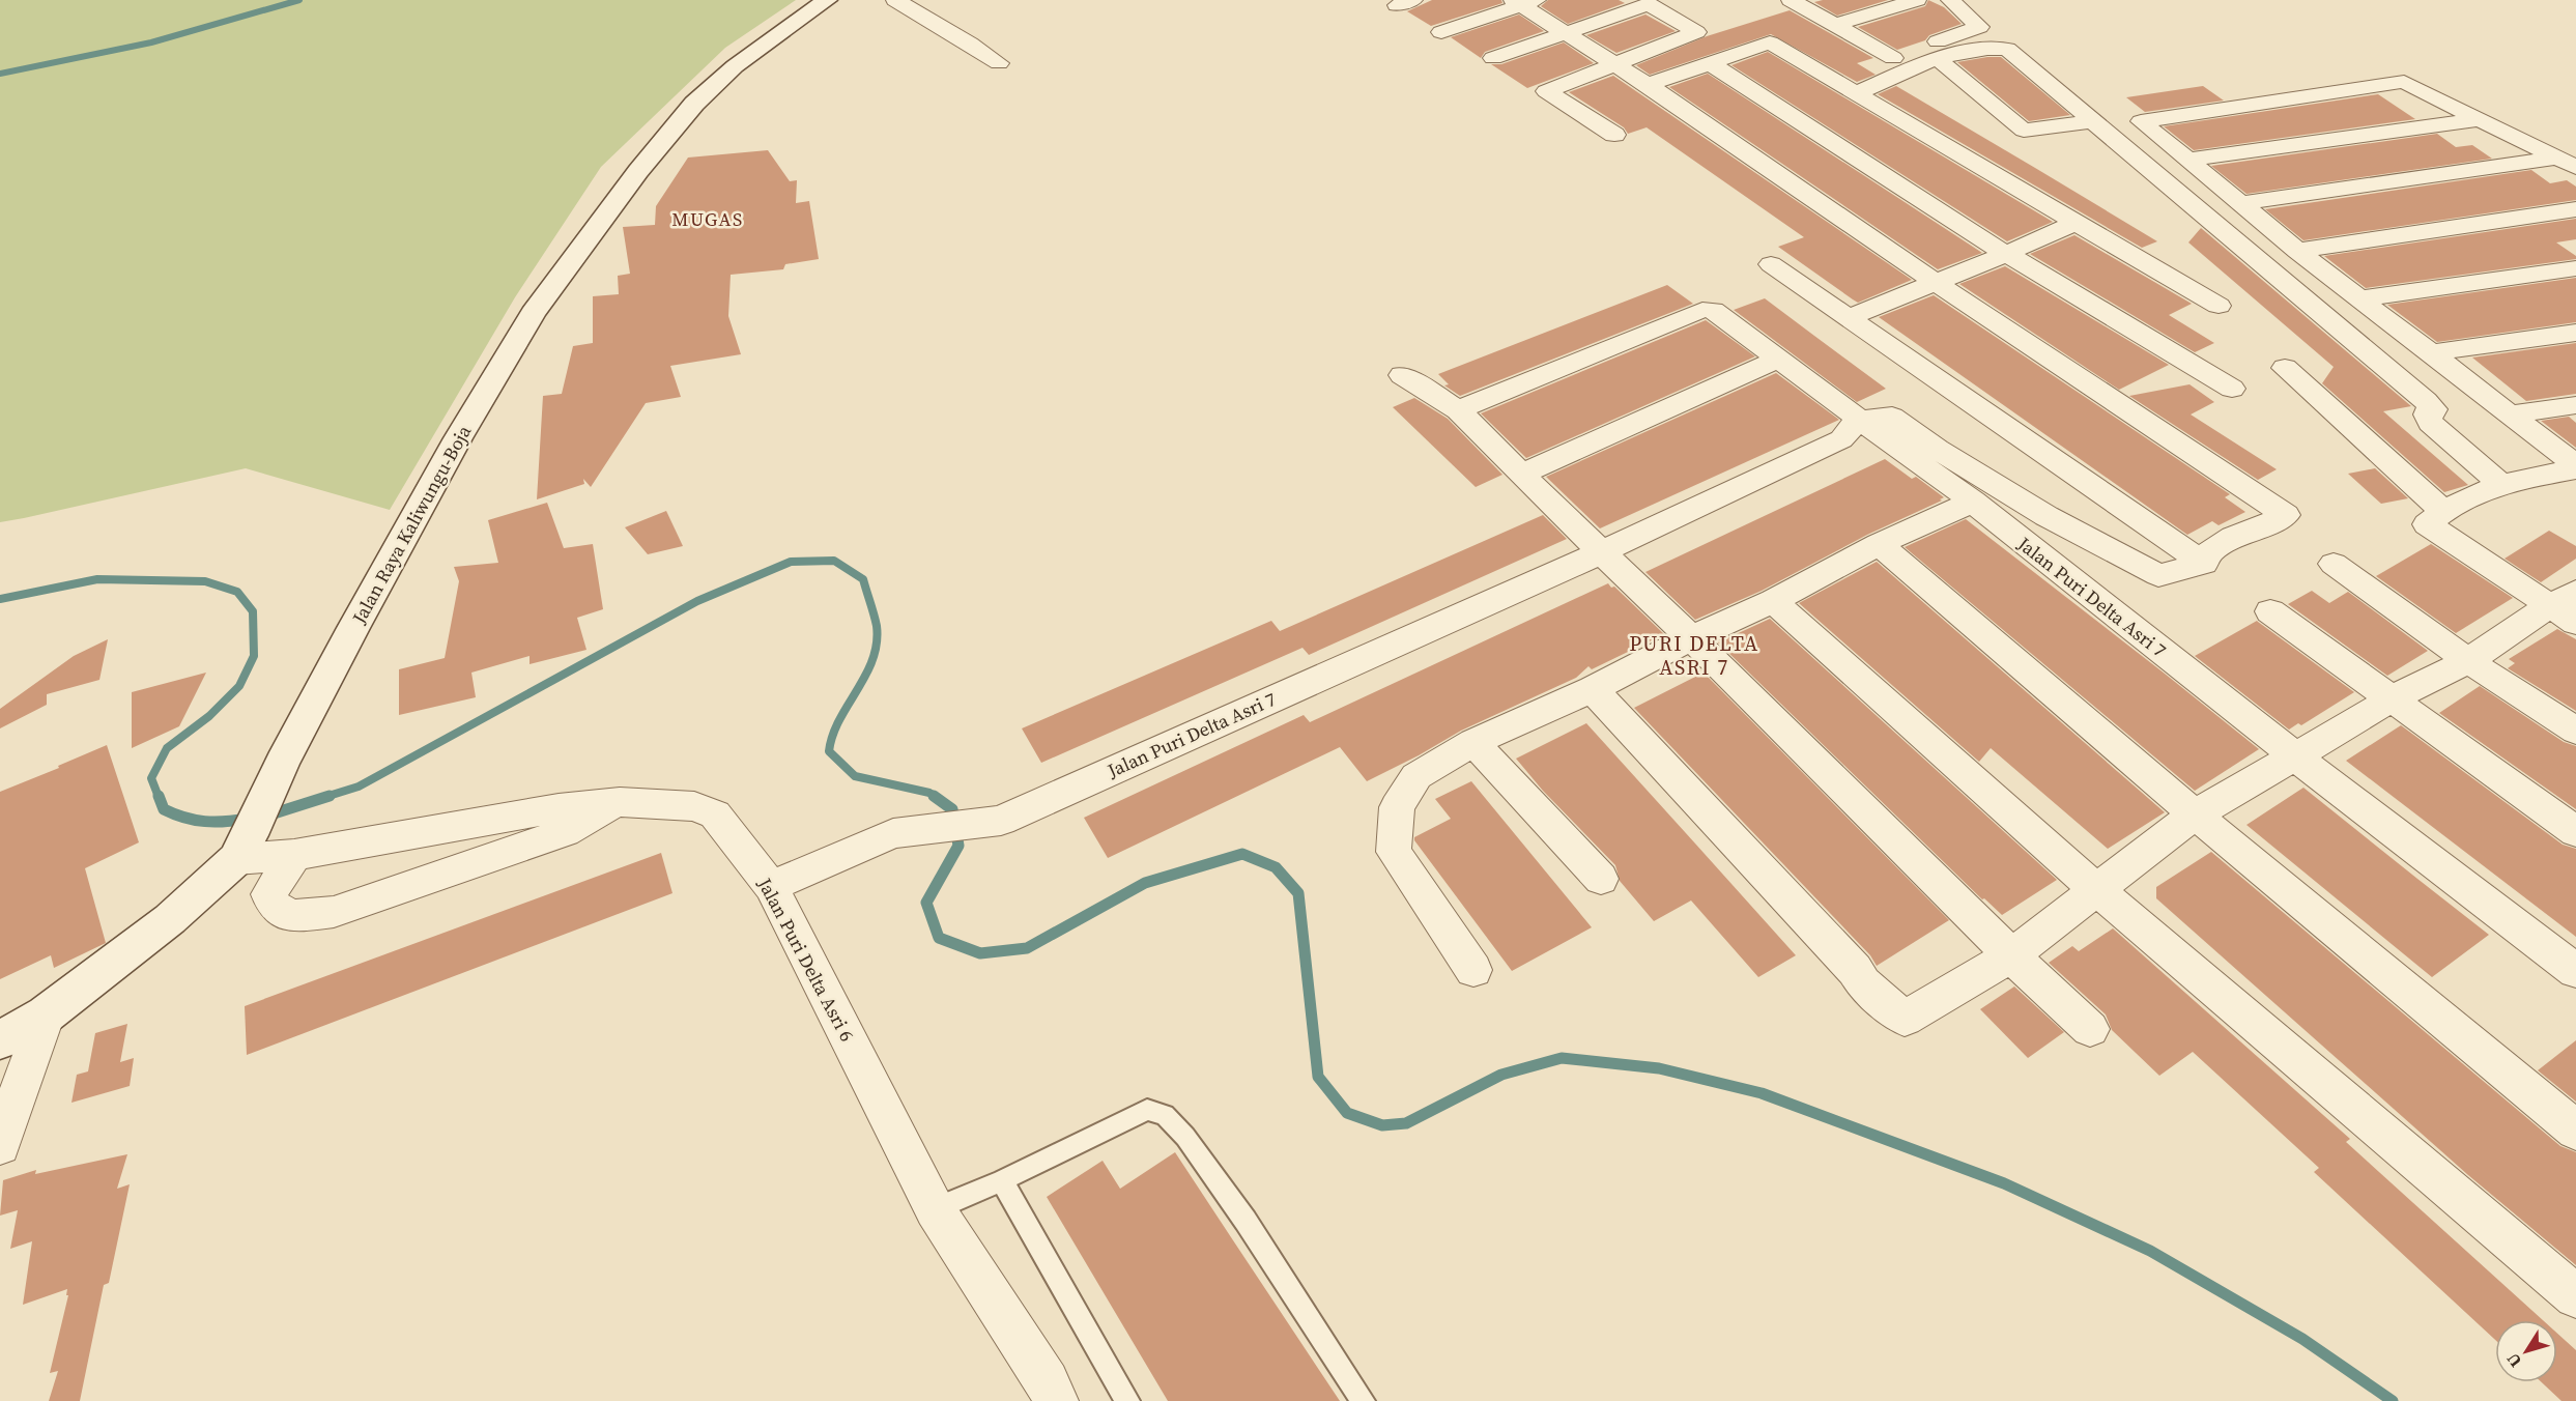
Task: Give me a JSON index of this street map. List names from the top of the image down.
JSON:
{
  "streets": {
    "main road": ["Jalan Raya Kaliwungu-Boja"],
    "street": ["Jalan Puri Delta Asri 7", "Jalan Puri Delta Asri 6"]
  },
  "crossings": [
    ["Jalan Raya Kaliwungu-Boja", "Jalan Puri Delta Asri 6"],
    ["Jalan Puri Delta Asri 7", "Jalan Puri Delta Asri 6"]
  ],
  "districts": ["MUGAS", "PURI DELTA ASRI 7"],
  "north": "bottom left"
}
